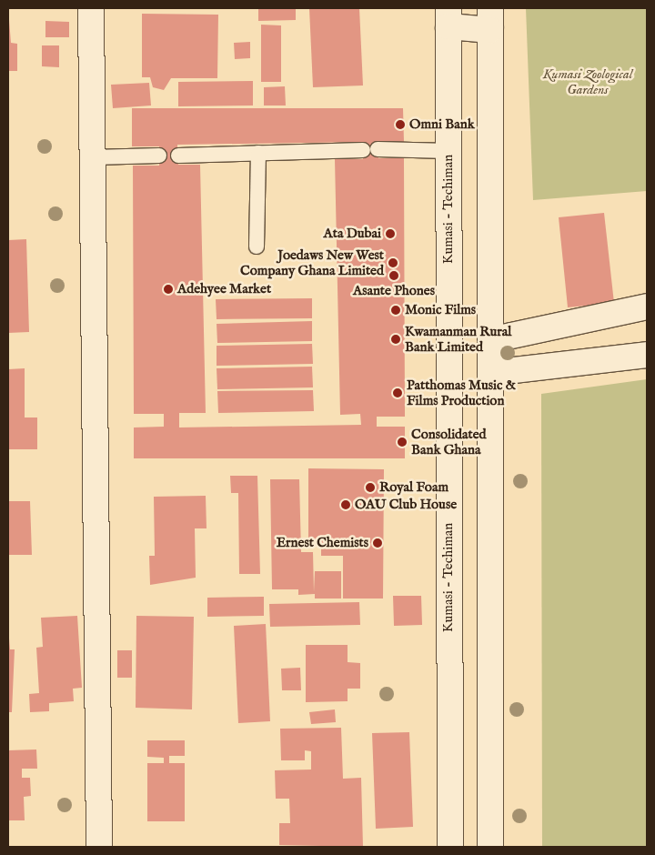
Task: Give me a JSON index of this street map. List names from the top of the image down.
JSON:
{
  "streets": {
    "main road": ["Kumasi - Techiman"]
  },
  "parks": ["Kumasi Zoological Gardens"],
  "places": [
    "Omni Bank",
    "Ata Dubai",
    "Joedaws New West Company Ghana Limited",
    "Asante Phones",
    "Adehyee Market",
    "Monic Films",
    "Kwamanman Rural Bank Limited",
    "Patthomas Music & Films Production",
    "Consolidated Bank Ghana",
    "Royal Foam",
    "OAU Club House",
    "Ernest Chemists"
  ]
}
